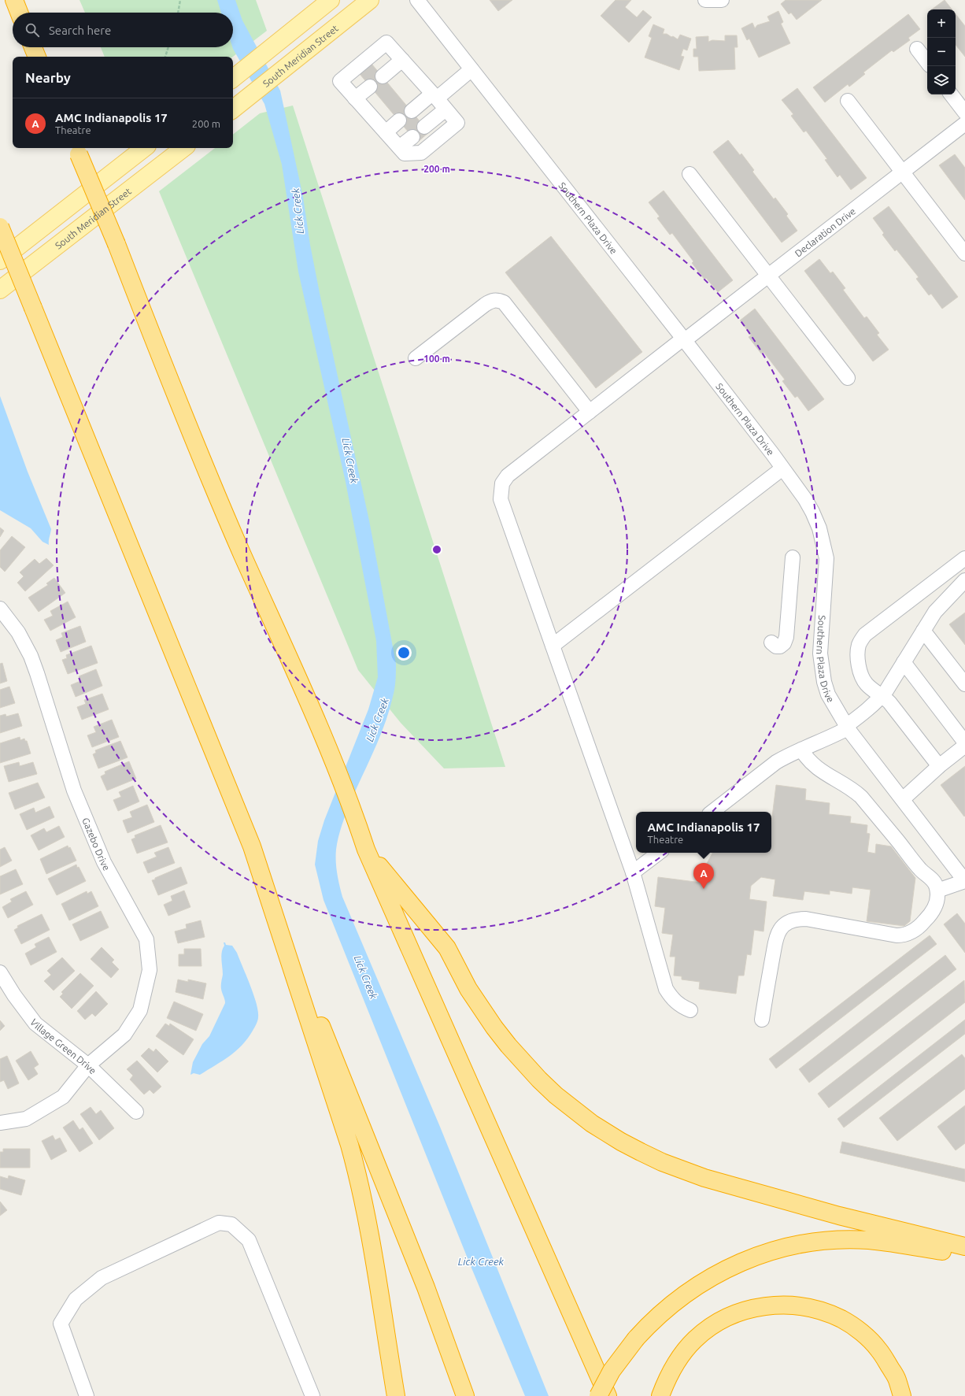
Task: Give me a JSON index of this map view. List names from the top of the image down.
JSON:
{
  "streets": {
    "main road": ["South Meridian Street"],
    "street": [
      "Southern Plaza Drive",
      "Declaration Drive",
      "Gazebo Drive",
      "Village Green Drive"
    ]
  },
  "crossings": [
    ["Southern Plaza Drive", "Declaration Drive"],
    ["Gazebo Drive", "Village Green Drive"]
  ],
  "water": ["Lick Creek"],
  "page": {
    "map_buttons": ["+", "−"],
    "search": "Search here",
    "heading": "Nearby",
    "list": [
      {
        "mark": "A",
        "name": "AMC Indianapolis 17",
        "note": "Theatre",
        "value": "200 m"
      }
    ],
    "popup": ["AMC Indianapolis 17", "Theatre"],
    "pins": "A"
  },
  "rings": ["200 m", "100 m"]
}
